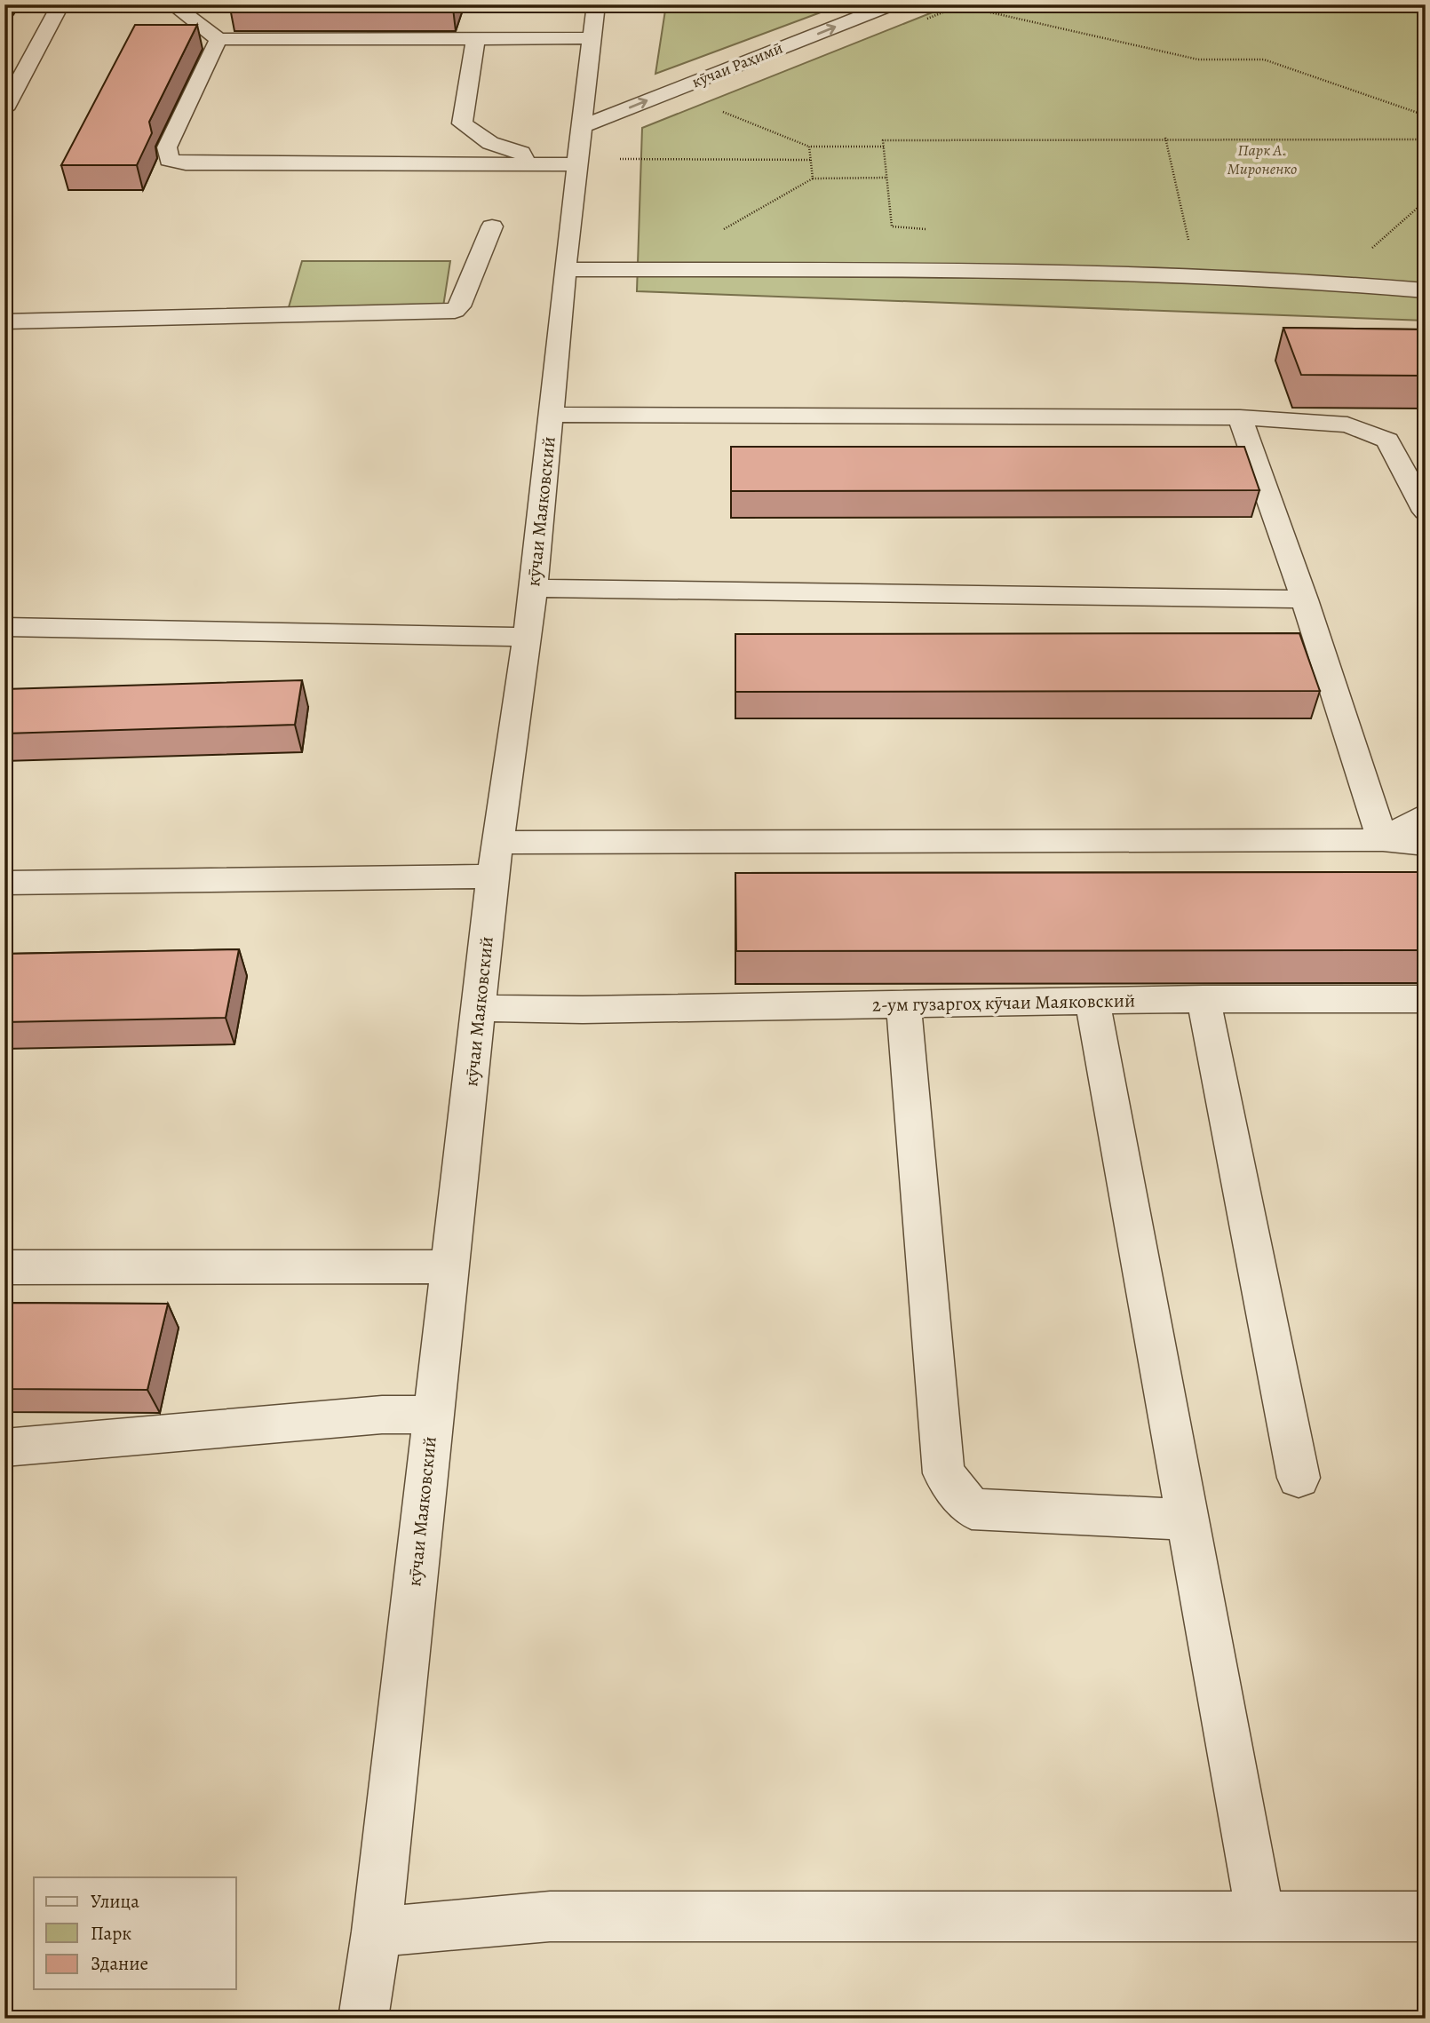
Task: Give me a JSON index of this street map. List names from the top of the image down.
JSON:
{
  "streets": {
    "street": ["кӯчаи Раҳимӣ", "кӯчаи Маяковский", "2-ум гузаргоҳ кӯчаи Маяковский"]
  },
  "crossings": [
    ["кӯчаи Раҳимӣ", "кӯчаи Маяковский"],
    ["кӯчаи Маяковский", "2-ум гузаргоҳ кӯчаи Маяковский"]
  ],
  "one_way": ["кӯчаи Раҳимӣ"],
  "parks": ["Парк А. Мироненко"],
  "legend": ["Улица", "Парк", "Здание"]
}
